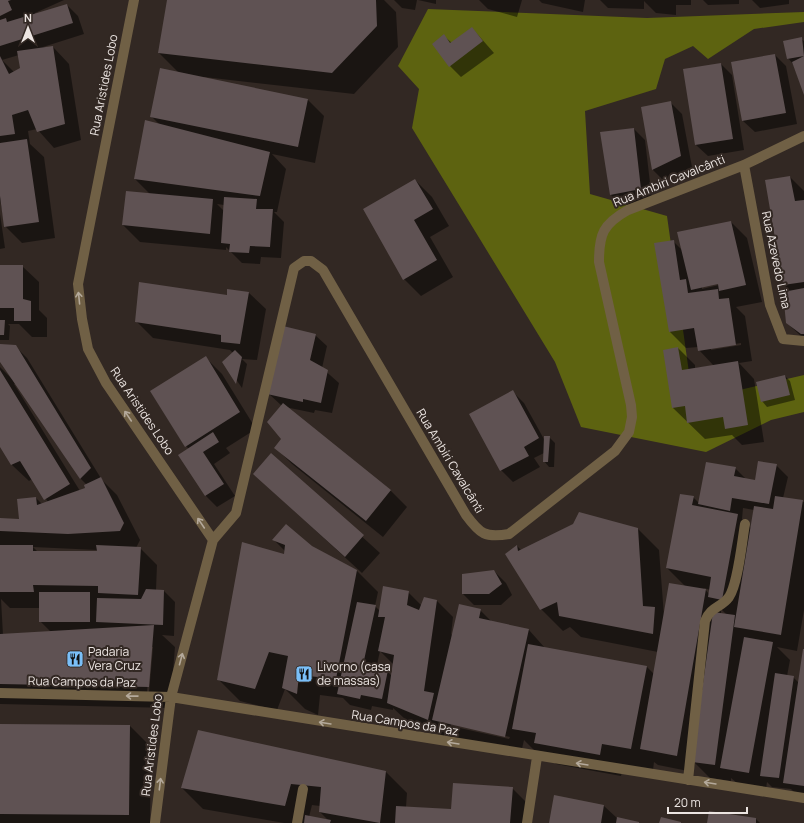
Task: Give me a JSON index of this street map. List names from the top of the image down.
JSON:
{
  "streets": {
    "street": [
      "Rua Aristides Lobo",
      "Rua Ambíri Cavalcânti",
      "Rua Azevedo Lima",
      "Rua Campos da Paz"
    ]
  },
  "crossings": [
    ["Rua Aristides Lobo", "Rua Ambíri Cavalcânti"],
    ["Rua Aristides Lobo", "Rua Campos da Paz"],
    ["Rua Ambíri Cavalcânti", "Rua Azevedo Lima"]
  ],
  "one_way": ["Rua Aristides Lobo", "Rua Campos da Paz"],
  "places": {
    "restaurant": ["Padaria Vera Cruz", "Livorno (casa de massas)"]
  },
  "scale_bar": "20 m",
  "north": "top"
}
